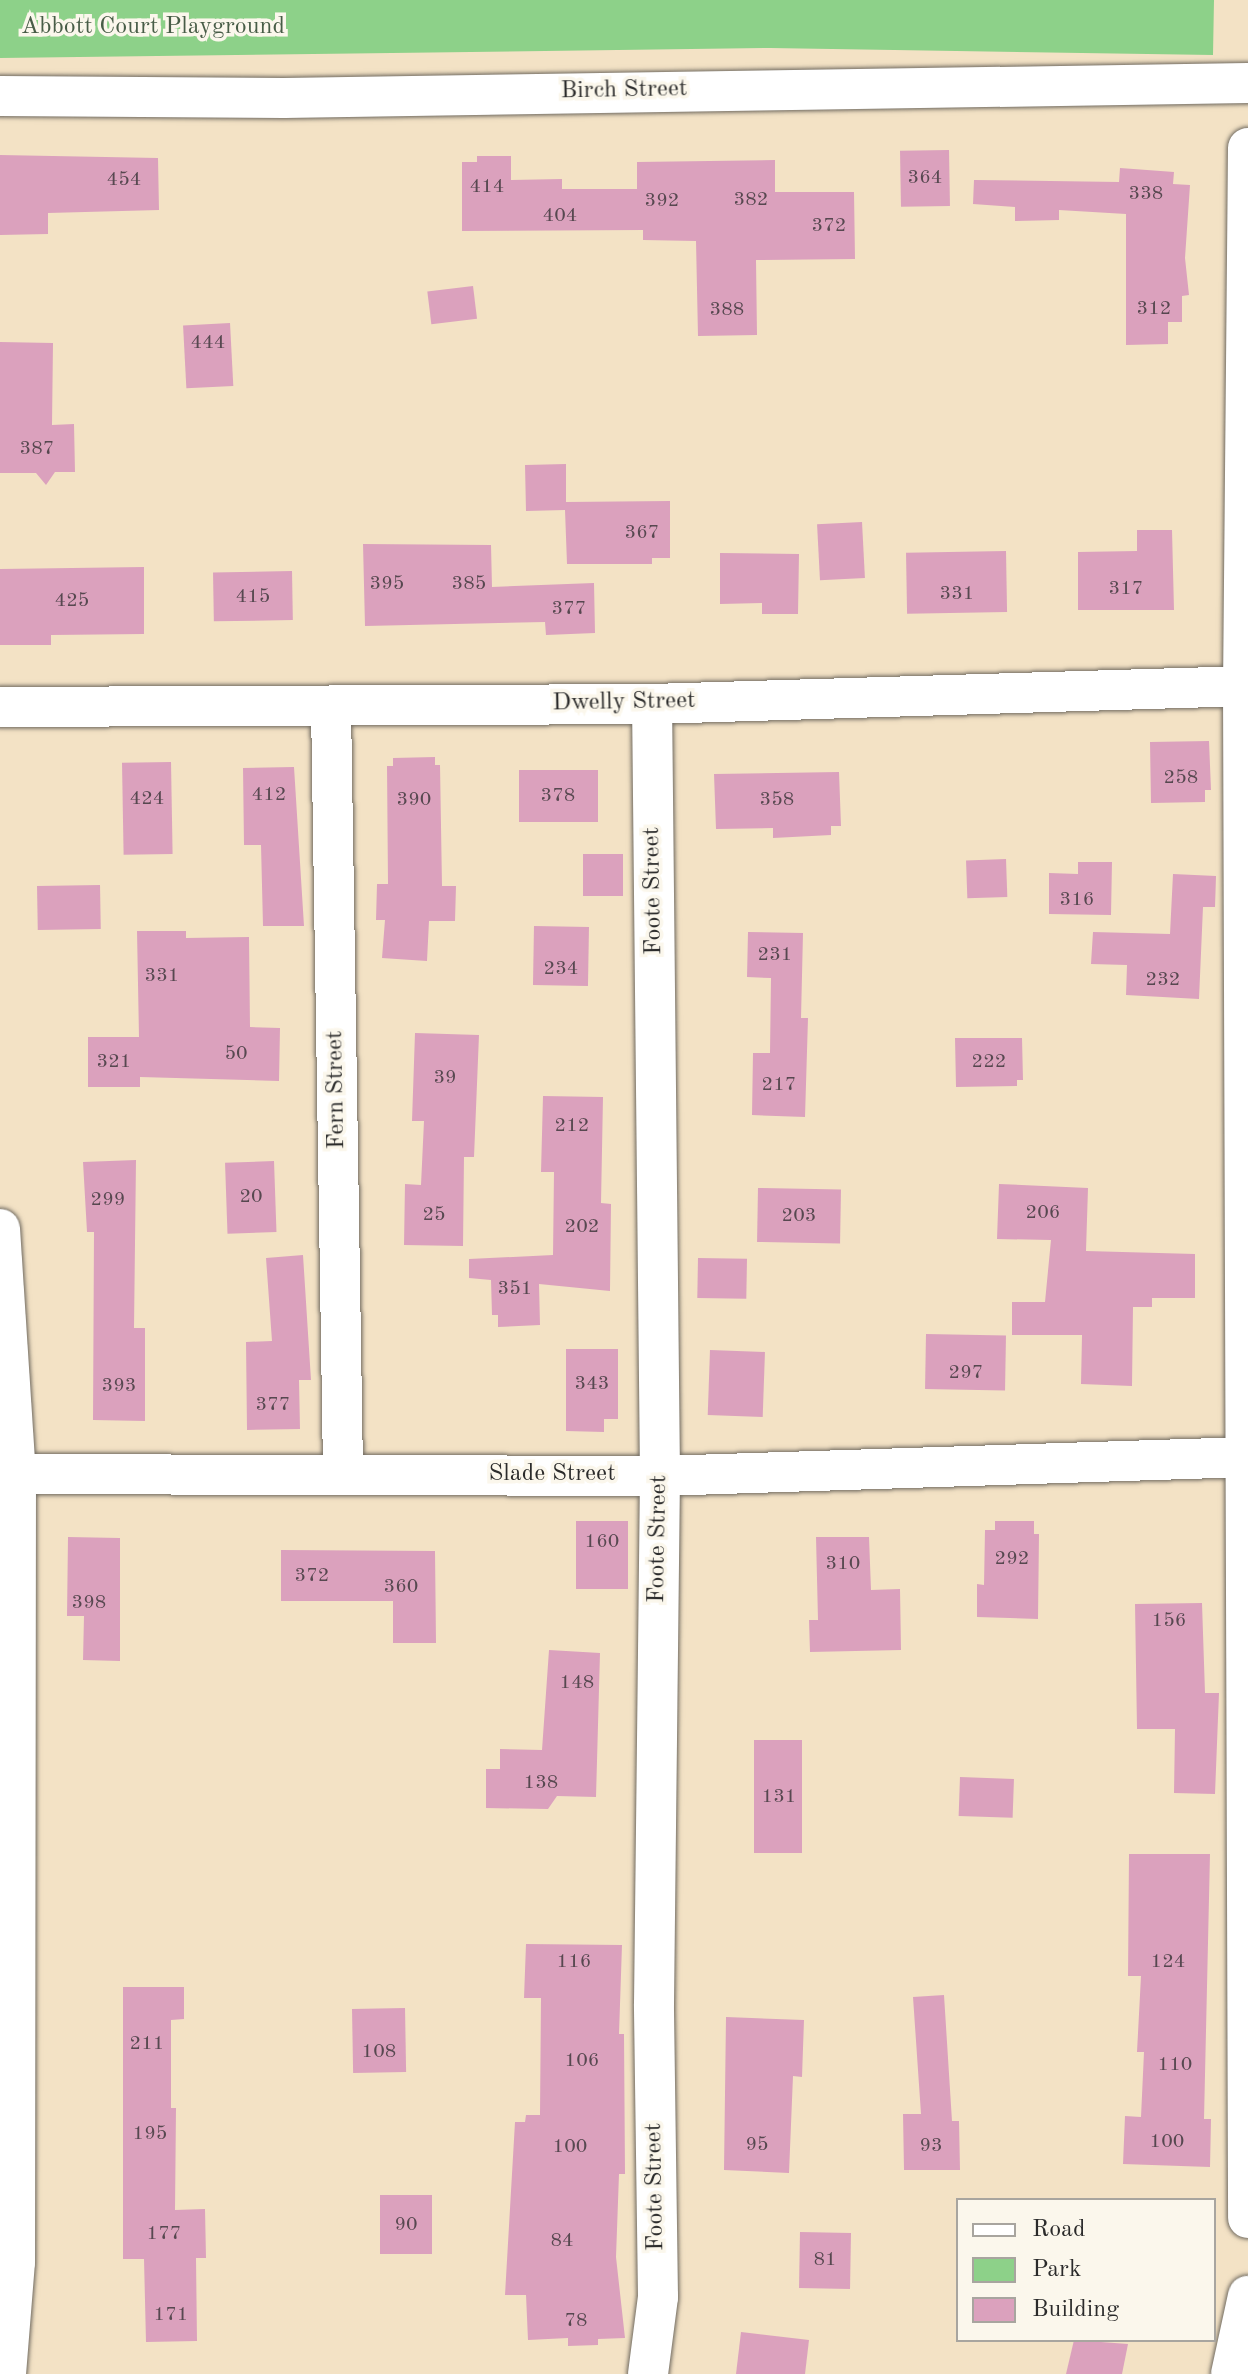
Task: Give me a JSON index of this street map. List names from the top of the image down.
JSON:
{
  "streets": {
    "street": [
      "Birch Street",
      "Dwelly Street",
      "Foote Street",
      "Fern Street",
      "Slade Street"
    ]
  },
  "crossings": [
    ["Dwelly Street", "Foote Street"],
    ["Dwelly Street", "Fern Street"],
    ["Foote Street", "Slade Street"],
    ["Fern Street", "Slade Street"]
  ],
  "parks": ["Abbott Court Playground"],
  "house_numbers": [
    "364",
    "454",
    "414",
    "338",
    "382",
    "392",
    "404",
    "372",
    "312",
    "388",
    "444",
    "387",
    "367",
    "395",
    "385",
    "317",
    "331",
    "415",
    "425",
    "377",
    "258",
    "412",
    "378",
    "424",
    "390",
    "358",
    "316",
    "231",
    "234",
    "331",
    "232",
    "50",
    "321",
    "222",
    "39",
    "217",
    "212",
    "20",
    "299",
    "206",
    "25",
    "203",
    "202",
    "351",
    "297",
    "343",
    "393",
    "377",
    "160",
    "292",
    "310",
    "372",
    "360",
    "398",
    "156",
    "148",
    "138",
    "131",
    "116",
    "124",
    "211",
    "108",
    "106",
    "110",
    "195",
    "100",
    "95",
    "93",
    "100",
    "90",
    "177",
    "84",
    "81",
    "171",
    "78"
  ],
  "legend": ["Road", "Park", "Building"]
}
